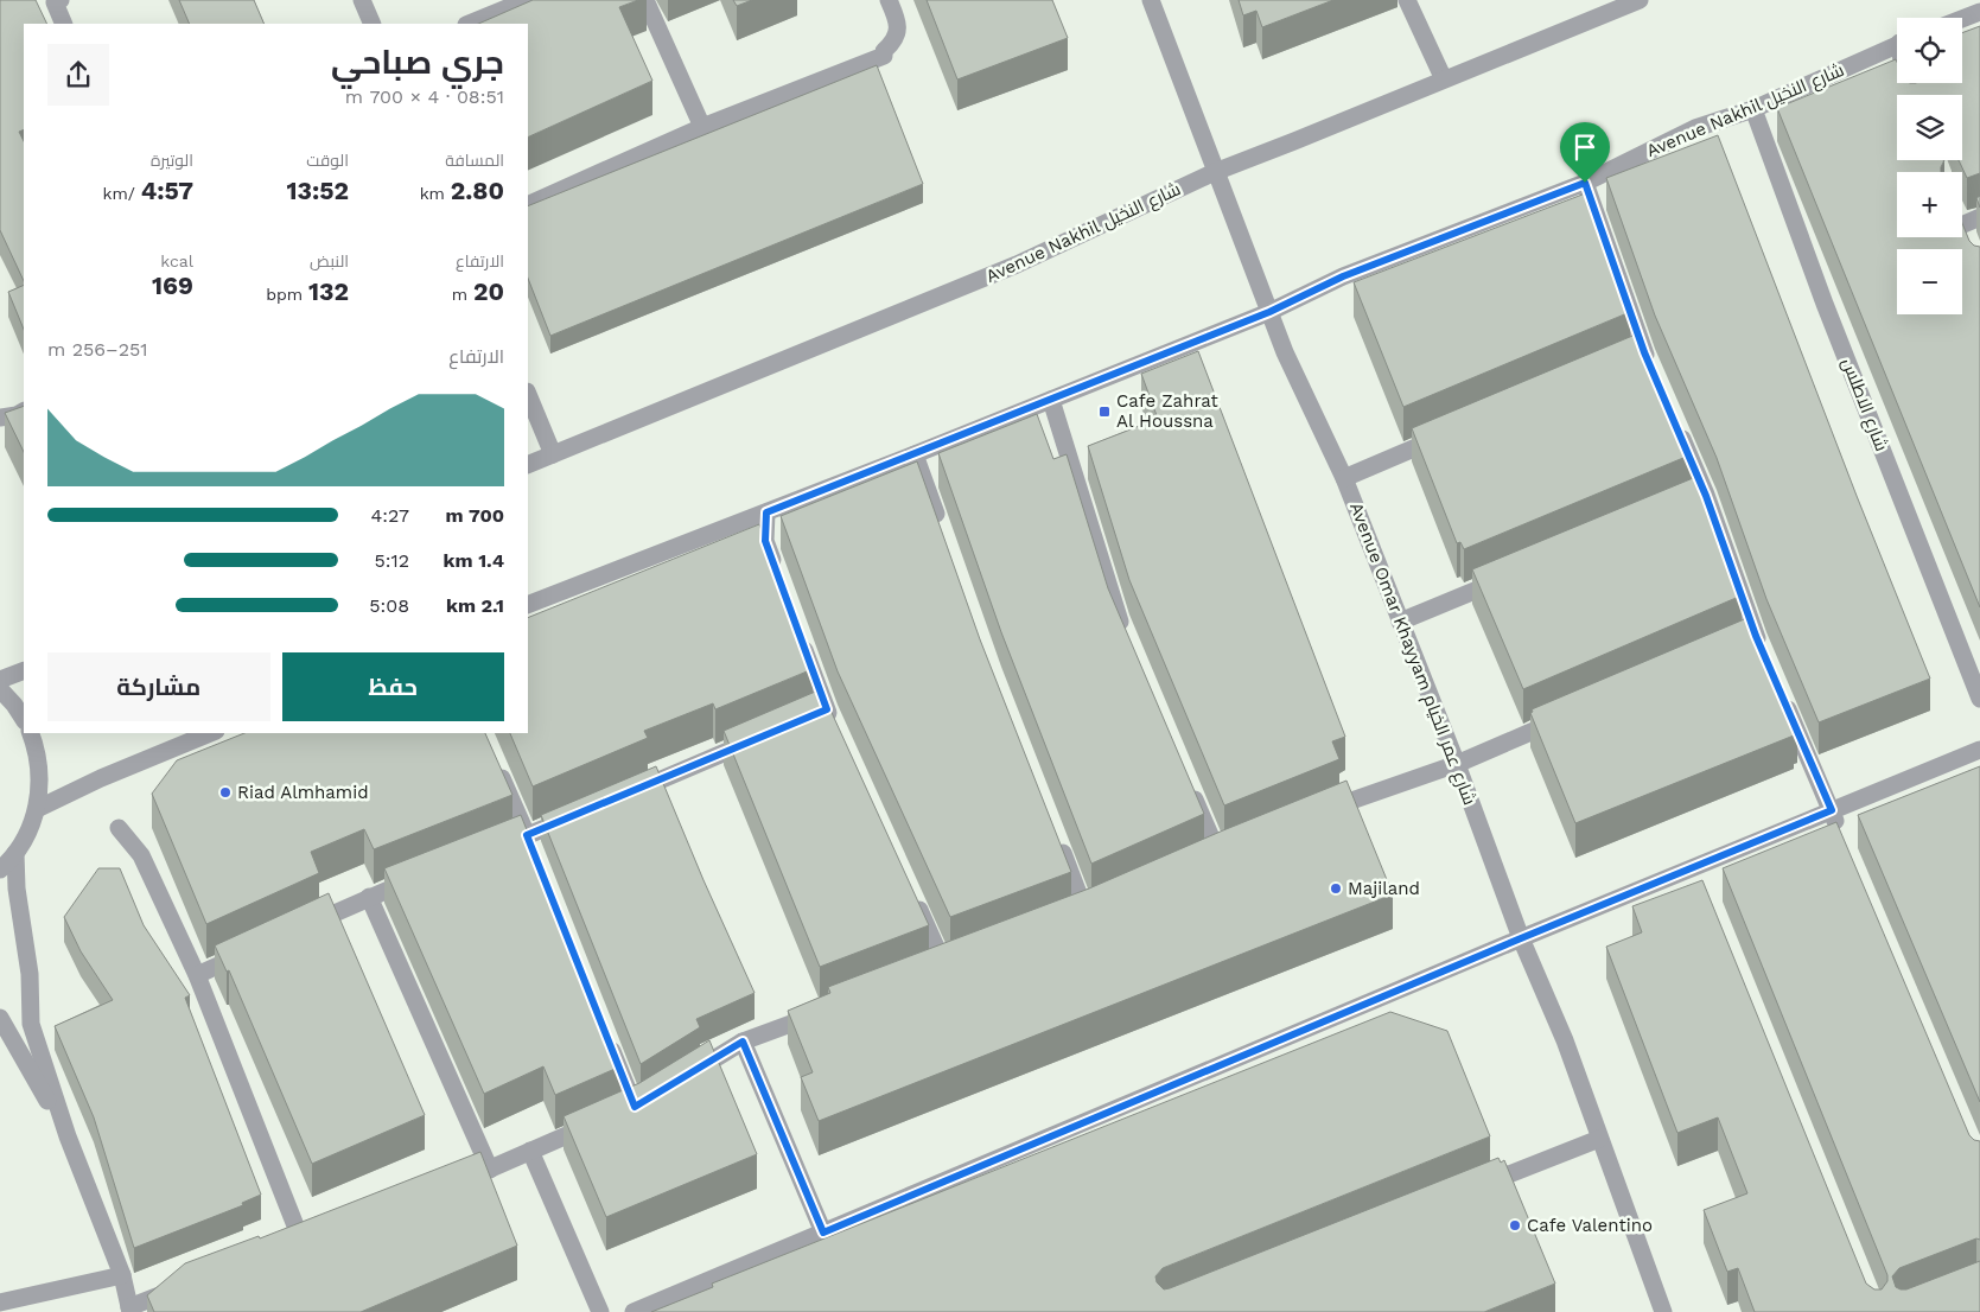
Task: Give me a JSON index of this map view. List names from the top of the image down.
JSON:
{
  "streets": {
    "street": ["Avenue Nakhil شارع النخيل", "شارع الاطلس", "Avenue Omar Khayyam شارع عمر الخيام"]
  },
  "crossings": [
    ["Avenue Nakhil شارع النخيل", "شارع الاطلس"],
    ["Avenue Nakhil شارع النخيل", "Avenue Omar Khayyam شارع عمر الخيام"]
  ],
  "places": {
    "transit": ["Cafe Zahrat Al Houssna"],
    "other": ["Riad Almhamid", "Majiland", "Cafe Valentino"]
  },
  "page": {
    "map_buttons": ["+", "−"],
    "heading": ["جري صباحي", "08:51 · 4 × 700 m"],
    "stats": [
      ["المسافة", "2.80 km"],
      ["الوقت", "13:52"],
      ["الوتيرة", "4:57 /km"],
      ["الارتفاع", "20 m"],
      ["النبض", "132 bpm"],
      ["kcal", "169"]
    ],
    "chart": ["الارتفاع", "251–256 m"],
    "list": [
      {
        "name": "700 m",
        "note": "4:27"
      },
      {
        "name": "1.4 km",
        "note": "5:12"
      },
      {
        "name": "2.1 km",
        "note": "5:08"
      }
    ],
    "buttons": ["حفظ", "مشاركة"]
  }
}
